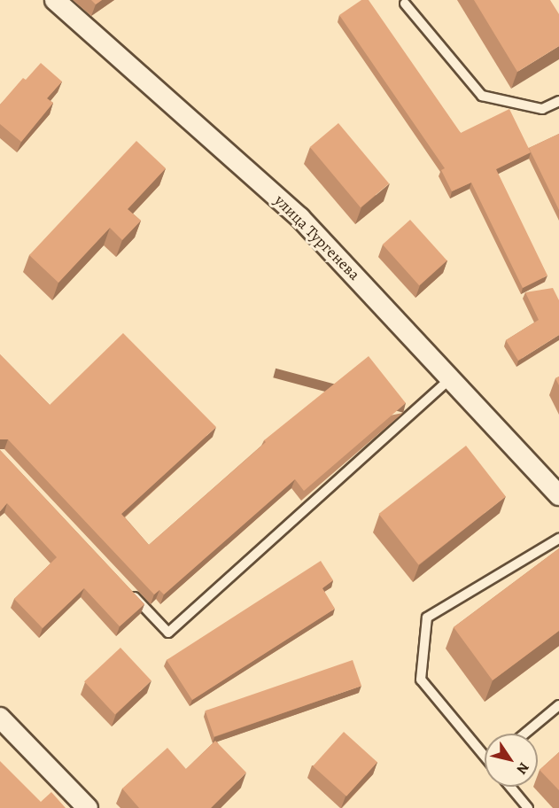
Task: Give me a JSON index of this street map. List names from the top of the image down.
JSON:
{
  "streets": {
    "street": ["улица Тургенева"]
  },
  "north": "bottom right"
}
